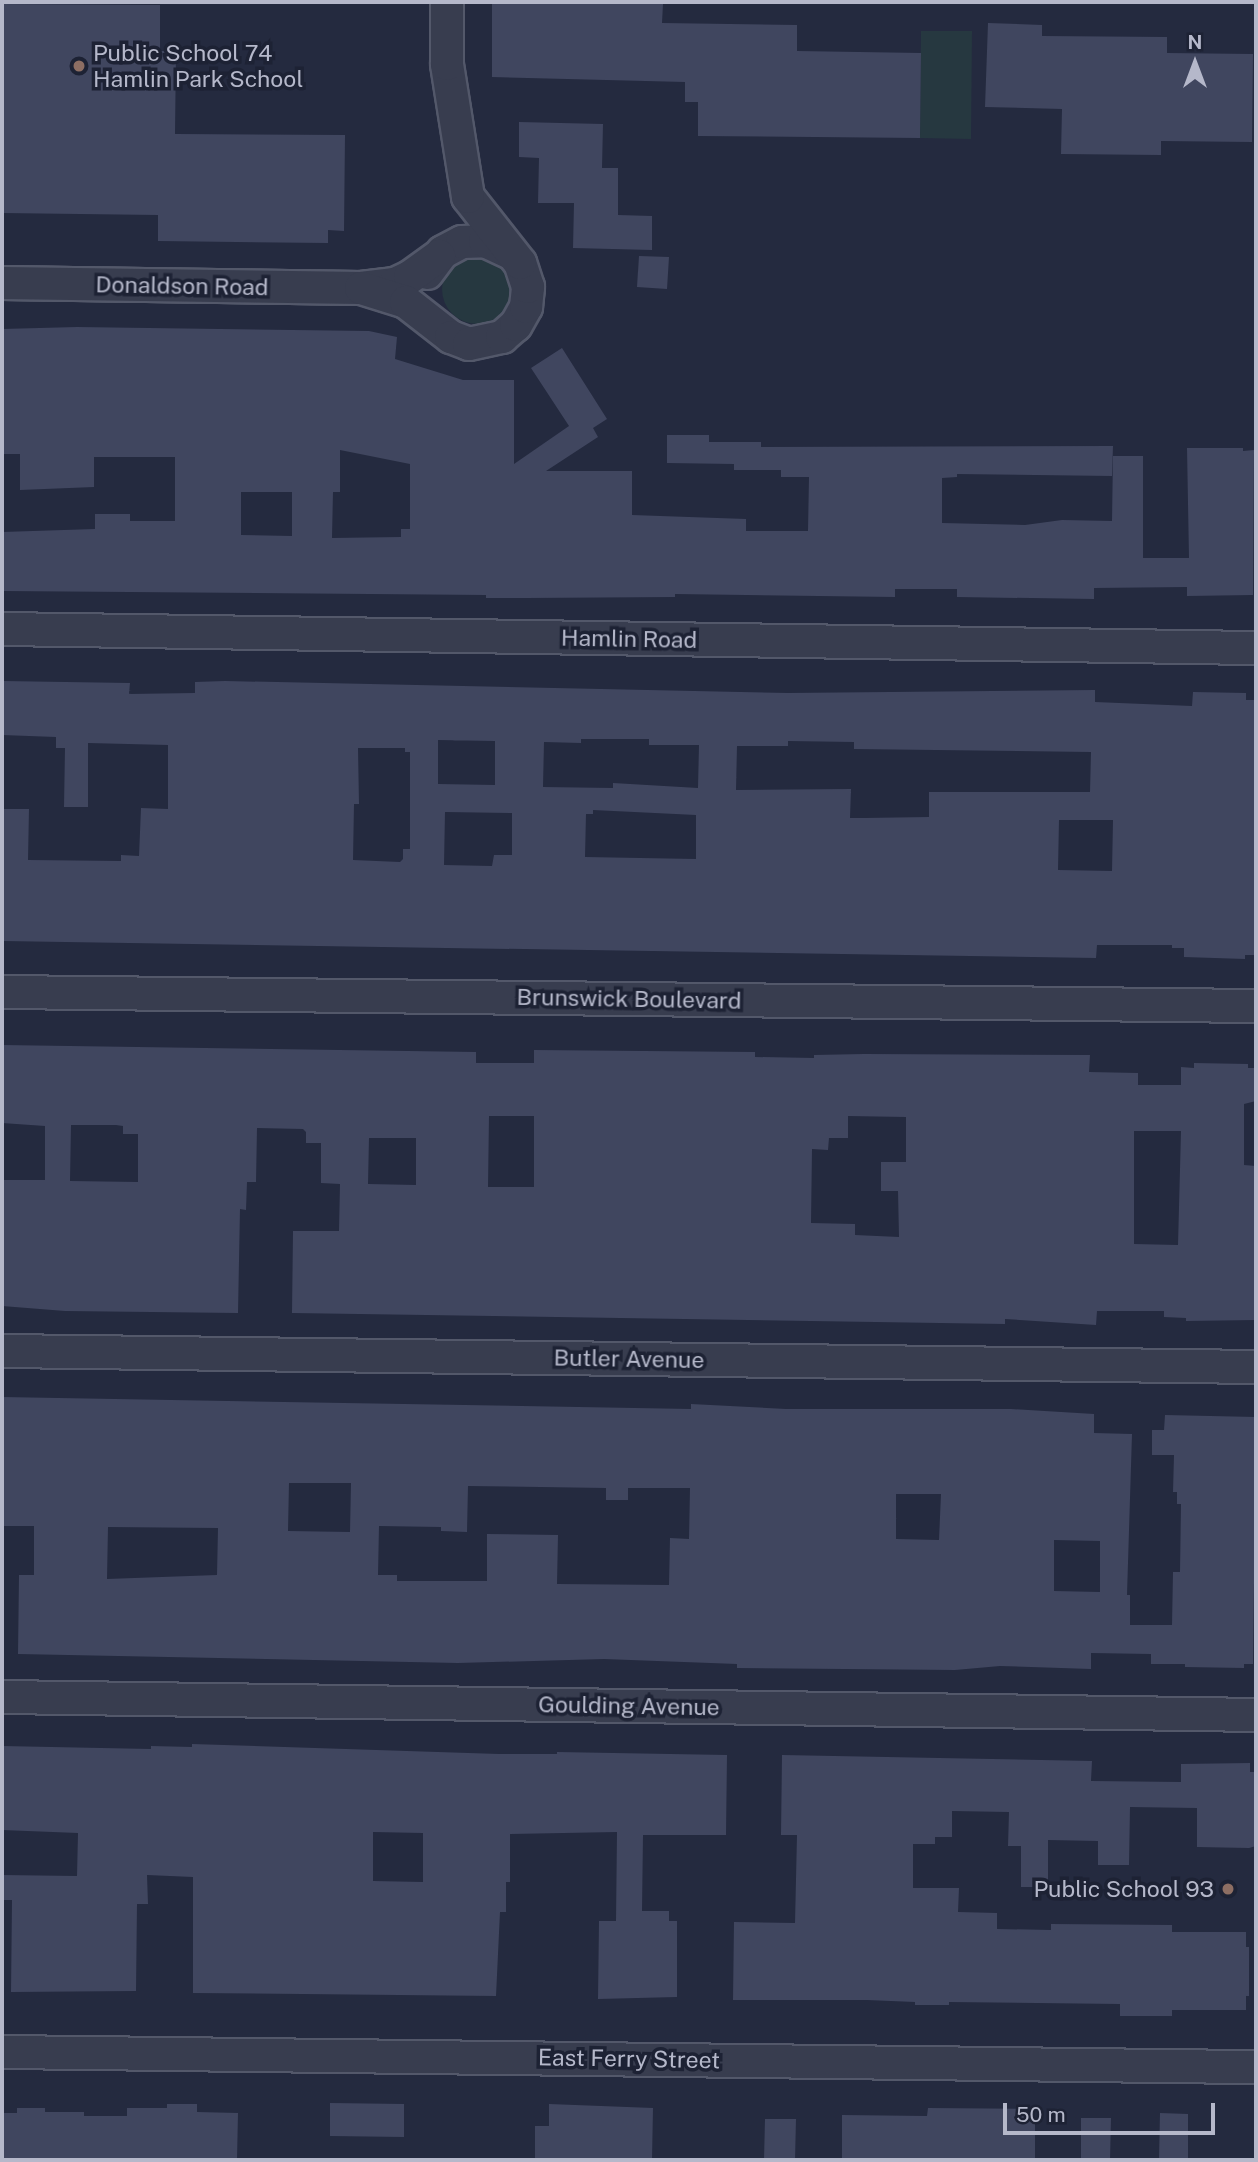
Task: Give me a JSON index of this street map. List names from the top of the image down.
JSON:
{
  "streets": {
    "street": [
      "Donaldson Road",
      "Hamlin Road",
      "Brunswick Boulevard",
      "Butler Avenue",
      "Goulding Avenue",
      "East Ferry Street"
    ]
  },
  "places": ["Public School 74 Hamlin Park School", "Public School 93"],
  "scale_bar": "50 m",
  "north": "top"
}
